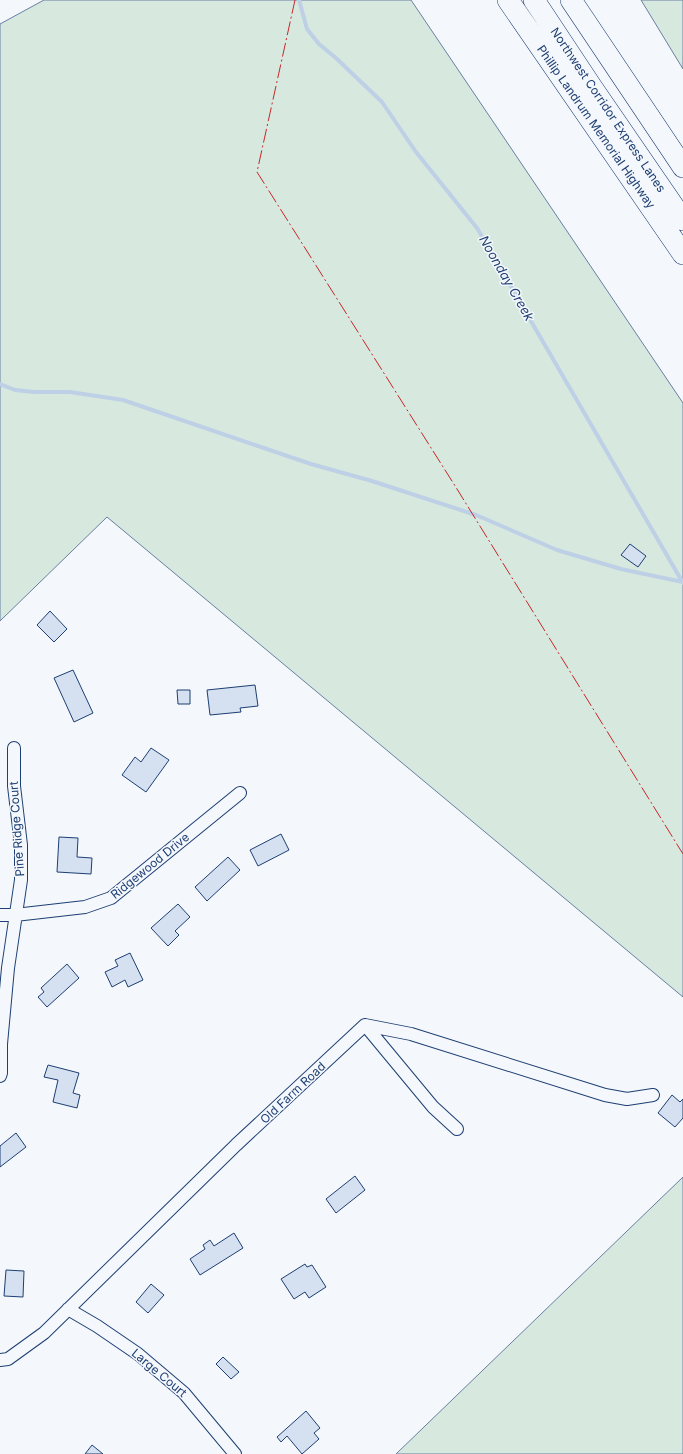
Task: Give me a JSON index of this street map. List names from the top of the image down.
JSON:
{
  "streets": {
    "highway": ["Northwest Corridor Express Lanes", "Phillip Landrum Memorial Highway"],
    "street": [
      "Pine Ridge Court",
      "Ridgewood Drive",
      "Old Farm Road",
      "Large Court"
    ]
  },
  "crossings": [
    ["Pine Ridge Court", "Ridgewood Drive"],
    ["Old Farm Road", "Large Court"]
  ],
  "water": ["Noonday Creek"]
}
